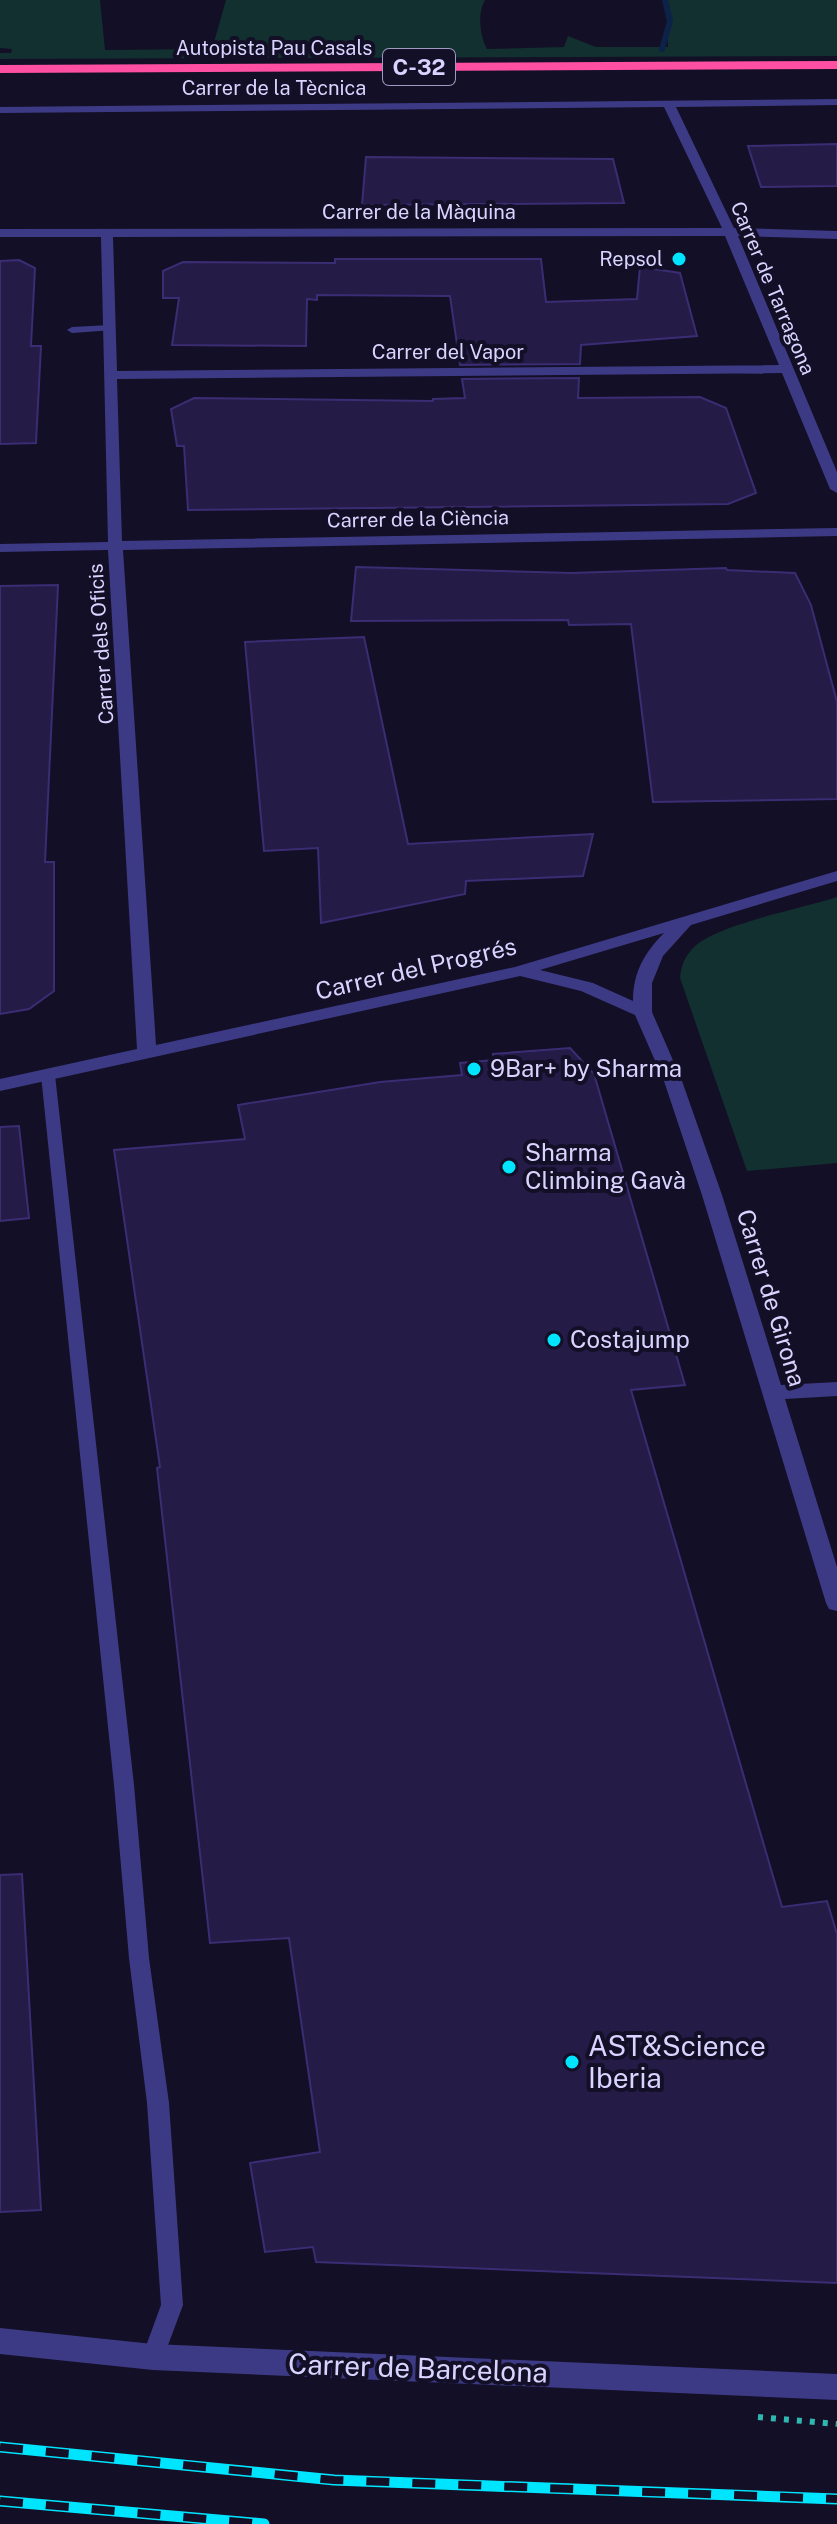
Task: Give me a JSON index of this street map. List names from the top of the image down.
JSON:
{
  "streets": {
    "highway": ["Autopista Pau Casals", "C-32"],
    "street": [
      "Carrer de la Tècnica",
      "Carrer de la Màquina",
      "Carrer de Tarragona",
      "Carrer del Vapor",
      "Carrer de la Ciència",
      "Carrer dels Oficis",
      "Carrer del Progrés",
      "Carrer de Girona",
      "Carrer de Barcelona"
    ]
  },
  "crossings": [
    ["Carrer de la Tècnica", "Carrer de Tarragona"],
    ["Carrer de la Màquina", "Carrer de Tarragona"],
    ["Carrer de la Màquina", "Carrer dels Oficis"],
    ["Carrer de Tarragona", "Carrer del Vapor"],
    ["Carrer del Vapor", "Carrer dels Oficis"],
    ["Carrer de la Ciència", "Carrer dels Oficis"],
    ["Carrer dels Oficis", "Carrer del Progrés"],
    ["Carrer del Progrés", "Carrer de Girona"]
  ],
  "places": [
    "Repsol",
    "9Bar+ by Sharma",
    "Sharma Climbing Gavà",
    "Costajump",
    "AST&Science Iberia"
  ]
}
